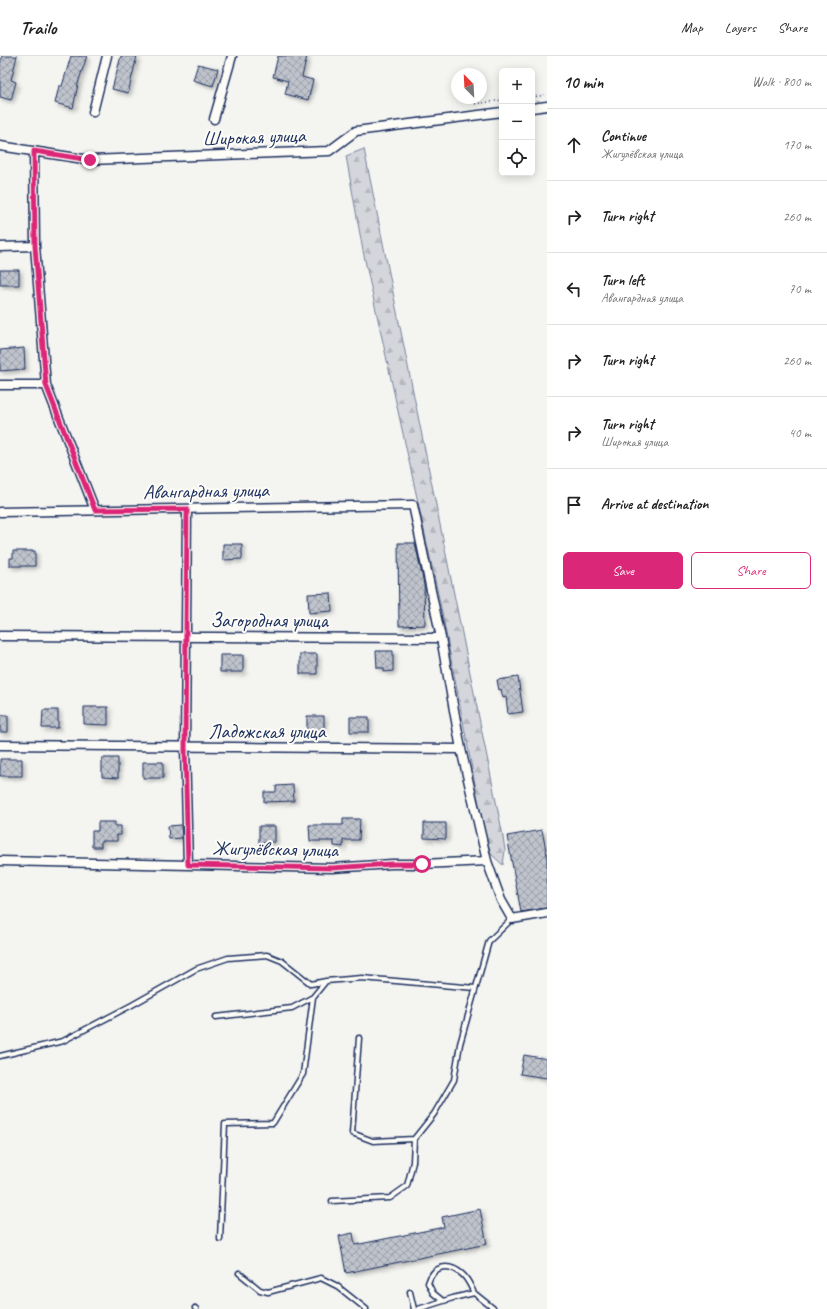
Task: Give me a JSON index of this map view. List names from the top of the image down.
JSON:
{
  "streets": {
    "street": [
      "Широкая улица",
      "Авангардная улица",
      "Загородная улица",
      "Ладожская улица",
      "Жигулёвская улица"
    ]
  },
  "crossings": [
    ["Авангардная улица", "Загородная улица"]
  ],
  "north": "top left",
  "page": {
    "header": "Trailo",
    "nav": ["Map", "Layers", "Share"],
    "heading": ["10 min", "Walk · 800 m"],
    "map_buttons": ["+", "−"],
    "list": [
      ["Continue", "Жигулёвская улица", "170 m"],
      ["Turn right", "260 m"],
      ["Turn left", "Авангардная улица", "70 m"],
      ["Turn right", "260 m"],
      ["Turn right", "Широкая улица", "40 m"],
      "Arrive at destination"
    ],
    "buttons": ["Save", "Share"]
  }
}
